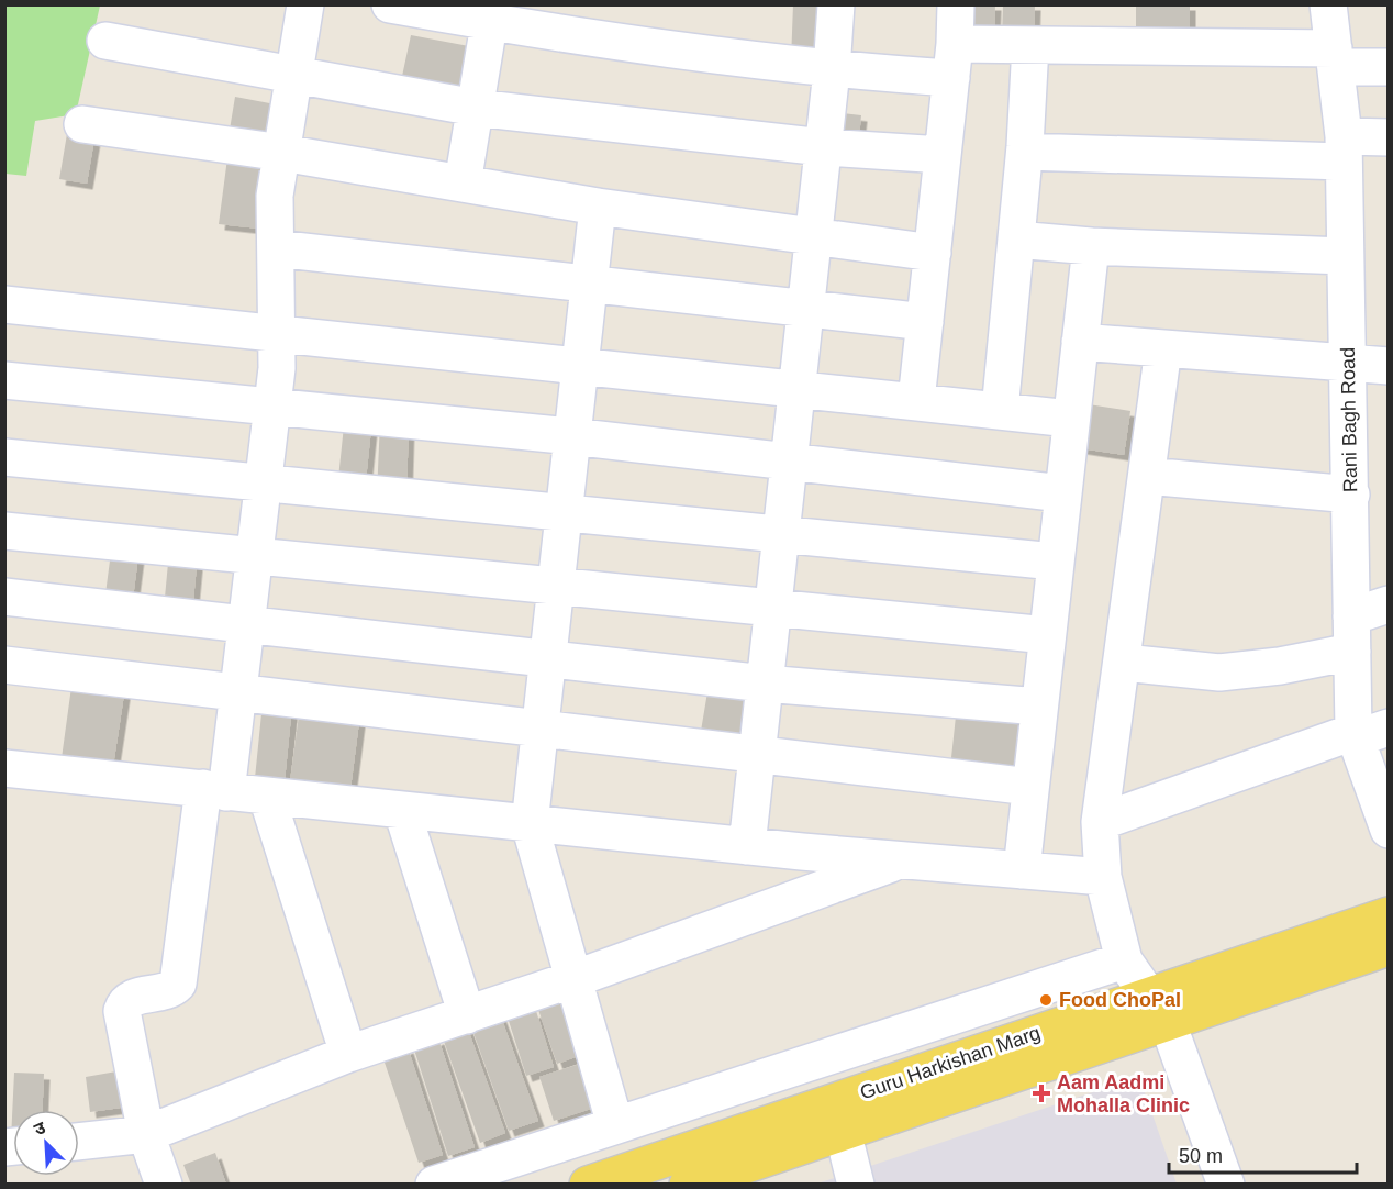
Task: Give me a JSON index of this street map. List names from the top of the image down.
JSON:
{
  "streets": {
    "main road": ["Guru Harkishan Marg"],
    "street": ["Rani Bagh Road"]
  },
  "places": {
    "other": ["Food ChoPal"],
    "health": ["Aam Aadmi Mohalla Clinic"]
  },
  "scale_bar": "50 m",
  "north": "top left"
}
